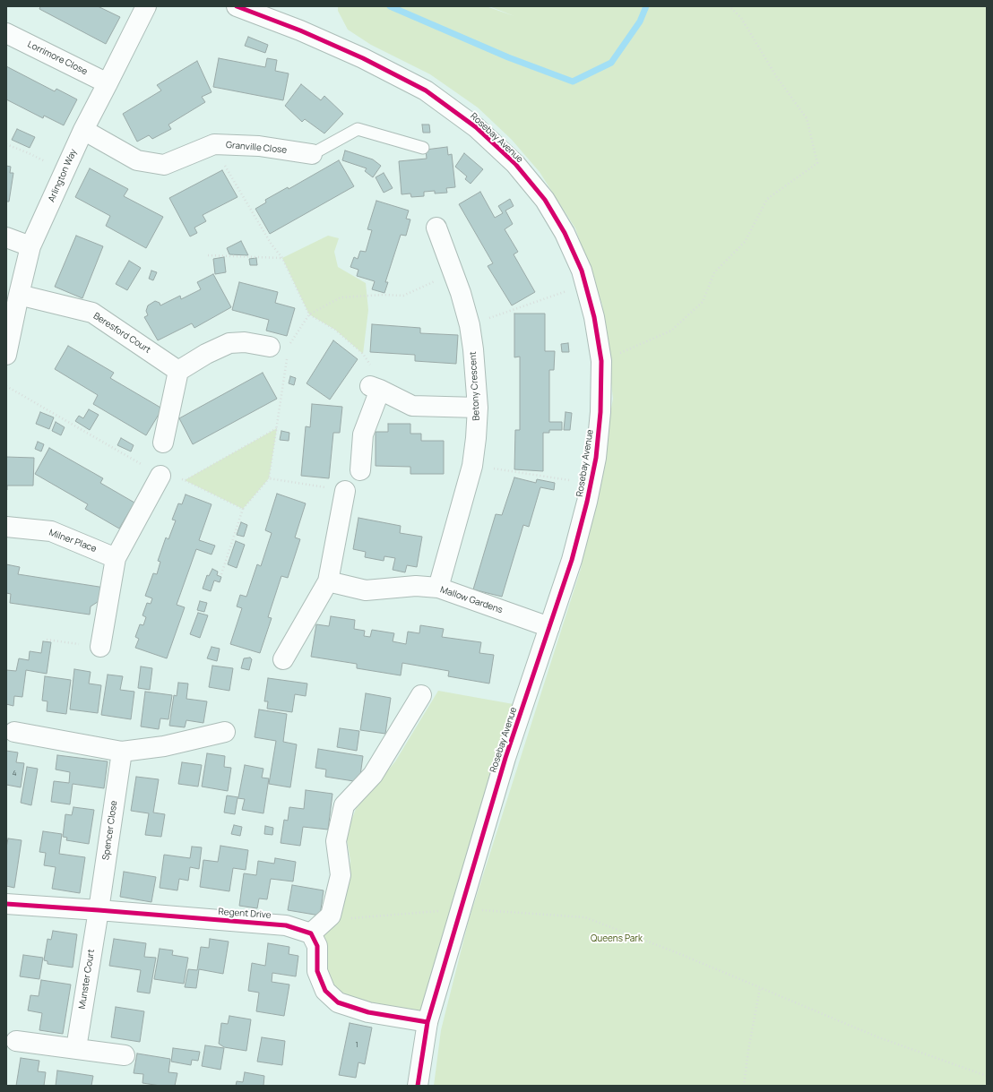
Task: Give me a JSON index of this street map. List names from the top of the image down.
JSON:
{
  "streets": {
    "street": [
      "Lorrimore Close",
      "Rosebay Avenue",
      "Granville Close",
      "Arlington Way",
      "Beresford Court",
      "Betony Crescent",
      "Milner Place",
      "Mallow Gardens",
      "Spencer Close",
      "Regent Drive",
      "Munster Court"
    ]
  },
  "crossings": [
    ["Lorrimore Close", "Arlington Way"],
    ["Rosebay Avenue", "Mallow Gardens"],
    ["Granville Close", "Arlington Way"],
    ["Arlington Way", "Beresford Court"],
    ["Betony Crescent", "Mallow Gardens"],
    ["Spencer Close", "Regent Drive"],
    ["Spencer Close", "Munster Court"],
    ["Regent Drive", "Munster Court"]
  ],
  "parks": ["Queens Park"],
  "house_numbers": ["4", "1"]
}
